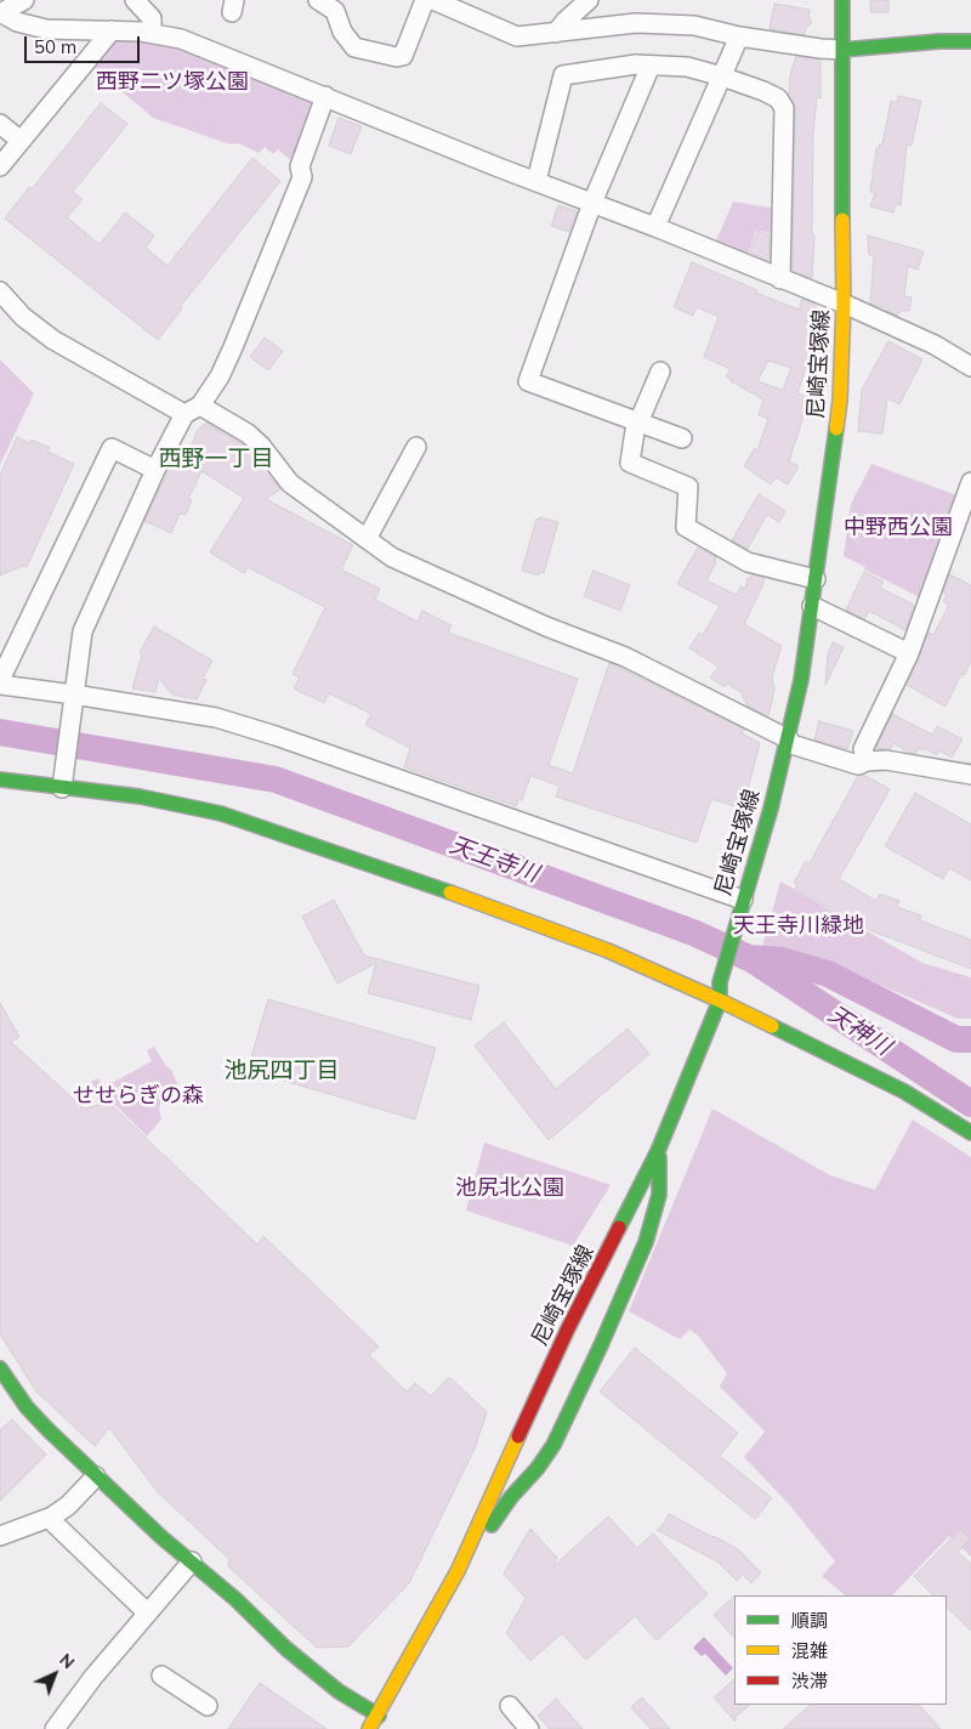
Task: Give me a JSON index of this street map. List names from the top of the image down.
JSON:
{
  "streets": {
    "main road": ["尼崎宝塚線"]
  },
  "districts": ["西野一丁目", "池尻四丁目"],
  "water": ["天王寺川", "天神川"],
  "parks": [
    "西野二ツ塚公園",
    "中野西公園",
    "天王寺川緑地",
    "せせらぎの森",
    "池尻北公園"
  ],
  "legend": ["順調", "混雑", "渋滞"],
  "scale_bar": "50 m",
  "north": "top right"
}
